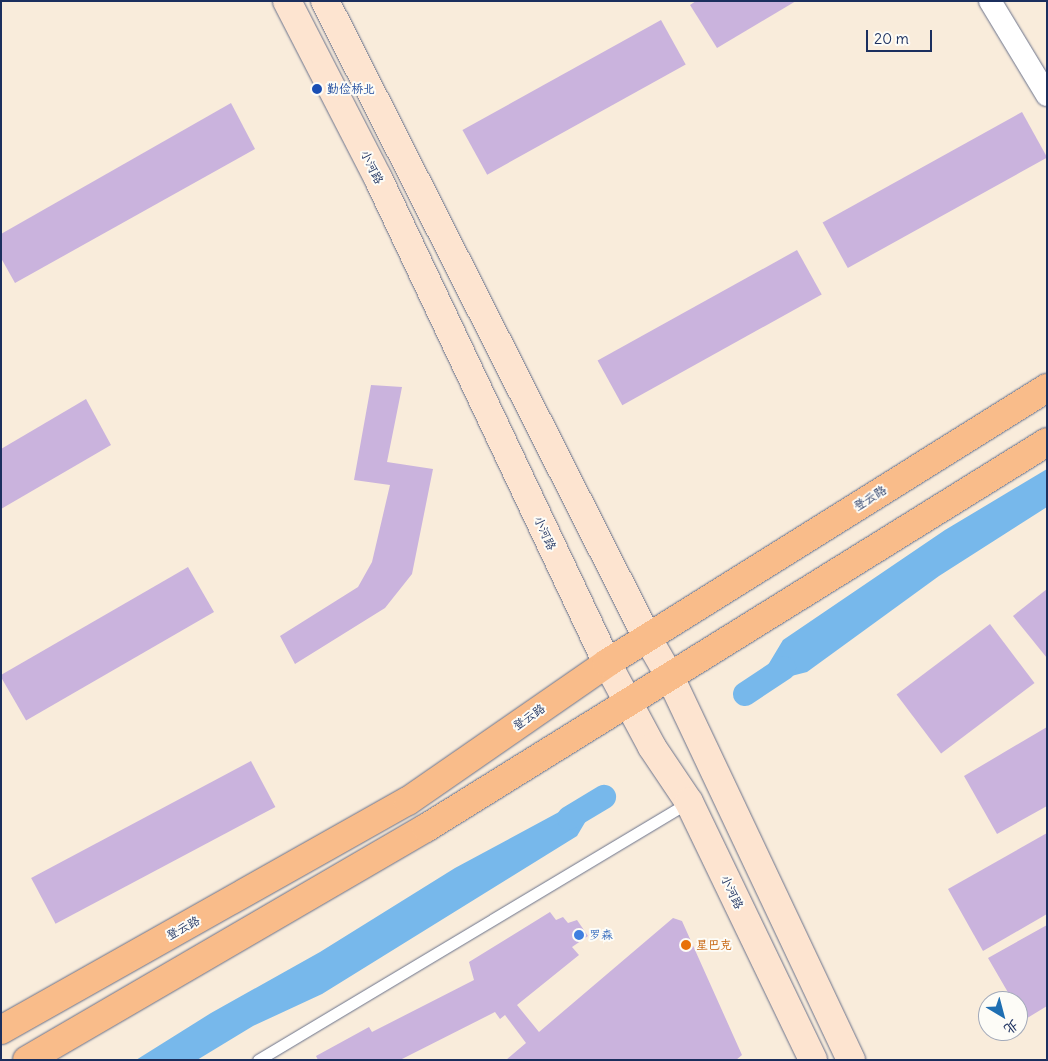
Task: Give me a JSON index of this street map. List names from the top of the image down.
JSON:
{
  "streets": {
    "main road": ["小河路", "登云路"]
  },
  "crossings": [
    ["小河路", "登云路"]
  ],
  "places": ["勤俭桥北", "罗森", "星巴克"],
  "scale_bar": "20 m",
  "north": "bottom right"
}
